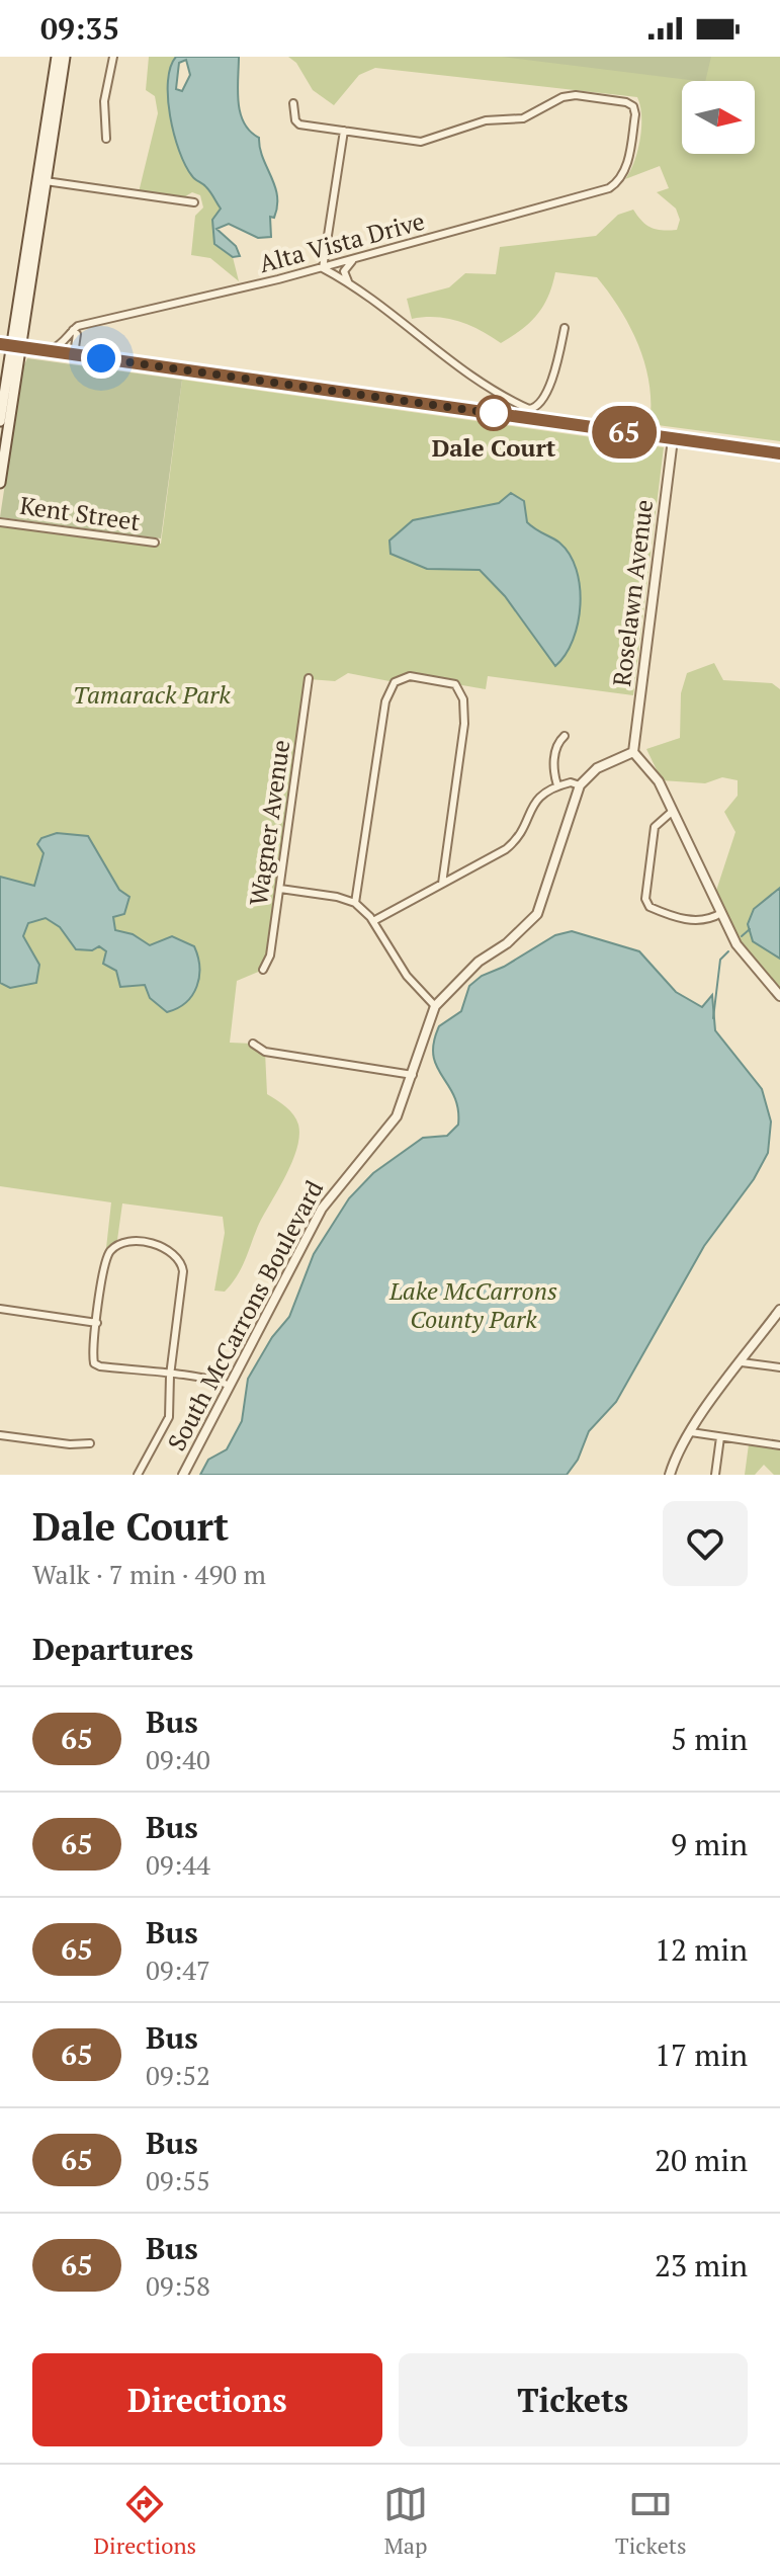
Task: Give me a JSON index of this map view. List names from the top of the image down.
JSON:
{
  "streets": {
    "street": [
      "Alta Vista Drive",
      "Kent Street",
      "Roselawn Avenue",
      "Wagner Avenue",
      "South McCarrons Boulevard"
    ]
  },
  "parks": ["Tamarack Park", "Lake McCarrons County Park"],
  "places": ["Dale Court"],
  "lines": ["bus line 65"],
  "north": "right",
  "page": {
    "status": "09:35",
    "on_map": "65",
    "heading": [
      ["Dale Court", "Walk · 7 min · 490 m"],
      "Departures"
    ],
    "list": [
      {
        "mark": "65",
        "name": "Bus",
        "note": "09:40",
        "value": "5 min"
      },
      {
        "mark": "65",
        "name": "Bus",
        "note": "09:44",
        "value": "9 min"
      },
      {
        "mark": "65",
        "name": "Bus",
        "note": "09:47",
        "value": "12 min"
      },
      {
        "mark": "65",
        "name": "Bus",
        "note": "09:52",
        "value": "17 min"
      },
      {
        "mark": "65",
        "name": "Bus",
        "note": "09:55",
        "value": "20 min"
      },
      {
        "mark": "65",
        "name": "Bus",
        "note": "09:58",
        "value": "23 min"
      }
    ],
    "buttons": ["Directions", "Tickets"],
    "tabs": ["Directions", "Map", "Tickets"]
  }
}
